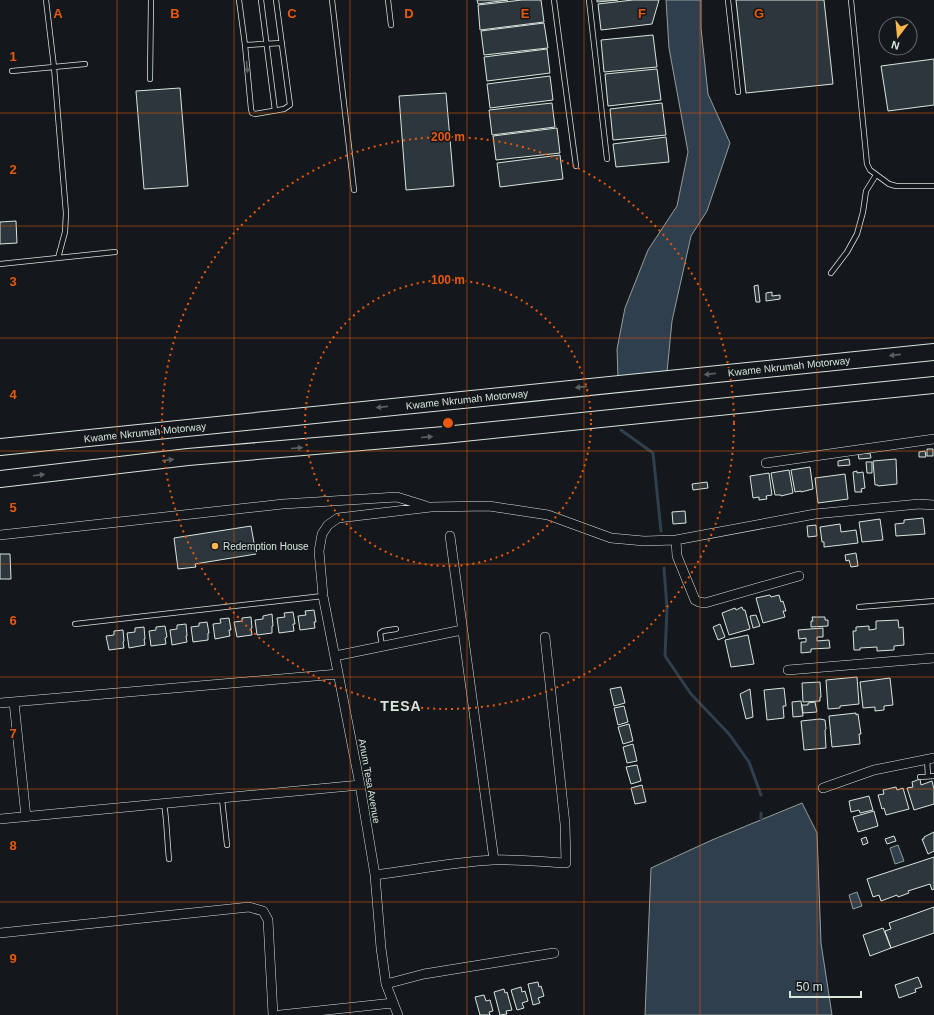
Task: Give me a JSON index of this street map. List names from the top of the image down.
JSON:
{
  "streets": {
    "highway": ["Kwame Nkrumah Motorway"],
    "street": ["Anum Tesa Avenue"]
  },
  "districts": ["TESA"],
  "places": ["Redemption House"],
  "scale_bar": "50 m",
  "north": "bottom",
  "grid": {
    "columns": [
      "A",
      "B",
      "C",
      "D",
      "E",
      "F",
      "G"
    ],
    "rows": [
      "1",
      "2",
      "3",
      "4",
      "5",
      "6",
      "7",
      "8",
      "9"
    ]
  },
  "rings": ["200 m", "100 m"]
}
